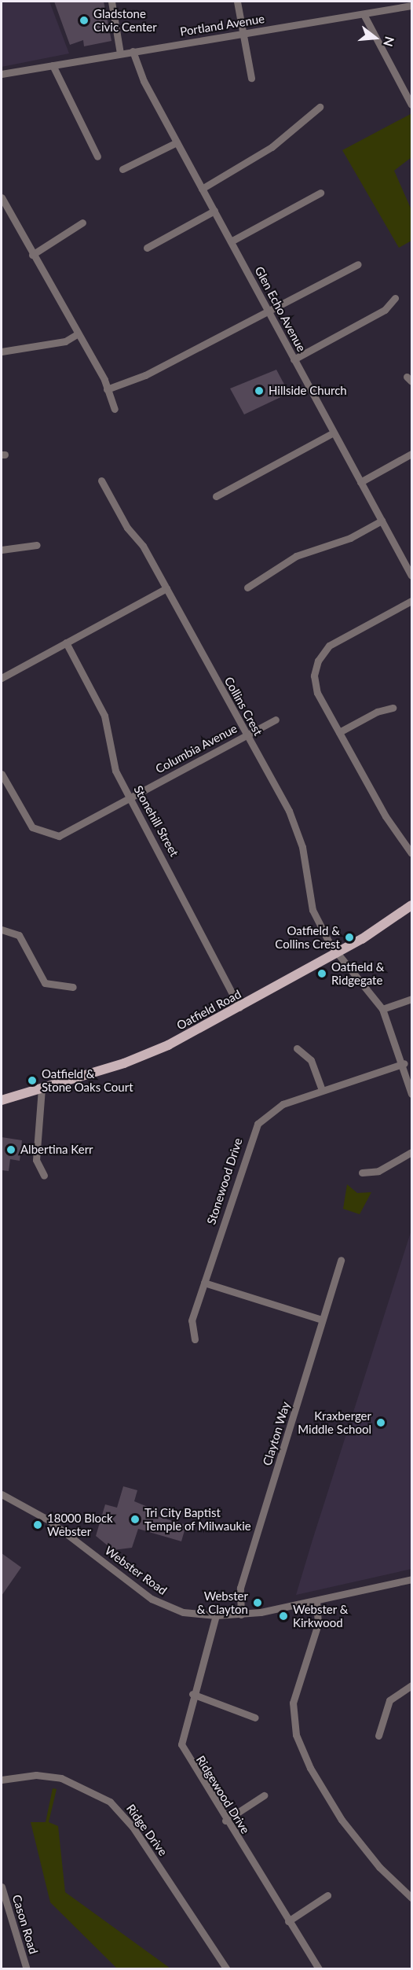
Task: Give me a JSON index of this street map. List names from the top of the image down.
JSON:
{
  "streets": {
    "main road": ["Oatfield Road"],
    "street": [
      "Portland Avenue",
      "Glen Echo Avenue",
      "Collins Crest",
      "Columbia Avenue",
      "Stonehill Street",
      "Stonewood Drive",
      "Clayton Way",
      "Webster Road",
      "Ridgewood Drive",
      "Ridge Drive",
      "Cason Road"
    ]
  },
  "crossings": [
    ["Portland Avenue", "Glen Echo Avenue"],
    ["Collins Crest", "Columbia Avenue"],
    ["Collins Crest", "Oatfield Road"],
    ["Collins Crest", "Stonewood Drive"],
    ["Columbia Avenue", "Stonehill Street"],
    ["Stonehill Street", "Oatfield Road"],
    ["Clayton Way", "Webster Road"],
    ["Webster Road", "Ridgewood Drive"]
  ],
  "places": [
    "Gladstone Civic Center",
    "Hillside Church",
    "Oatfield & Collins Crest",
    "Oatfield & Ridgegate",
    "Oatfield & Stone Oaks Court",
    "Albertina Kerr",
    "Kraxberger Middle School",
    "Tri City Baptist Temple of Milwaukie",
    "18000 Block Webster",
    "Webster & Clayton",
    "Webster & Kirkwood"
  ],
  "north": "right"
}
